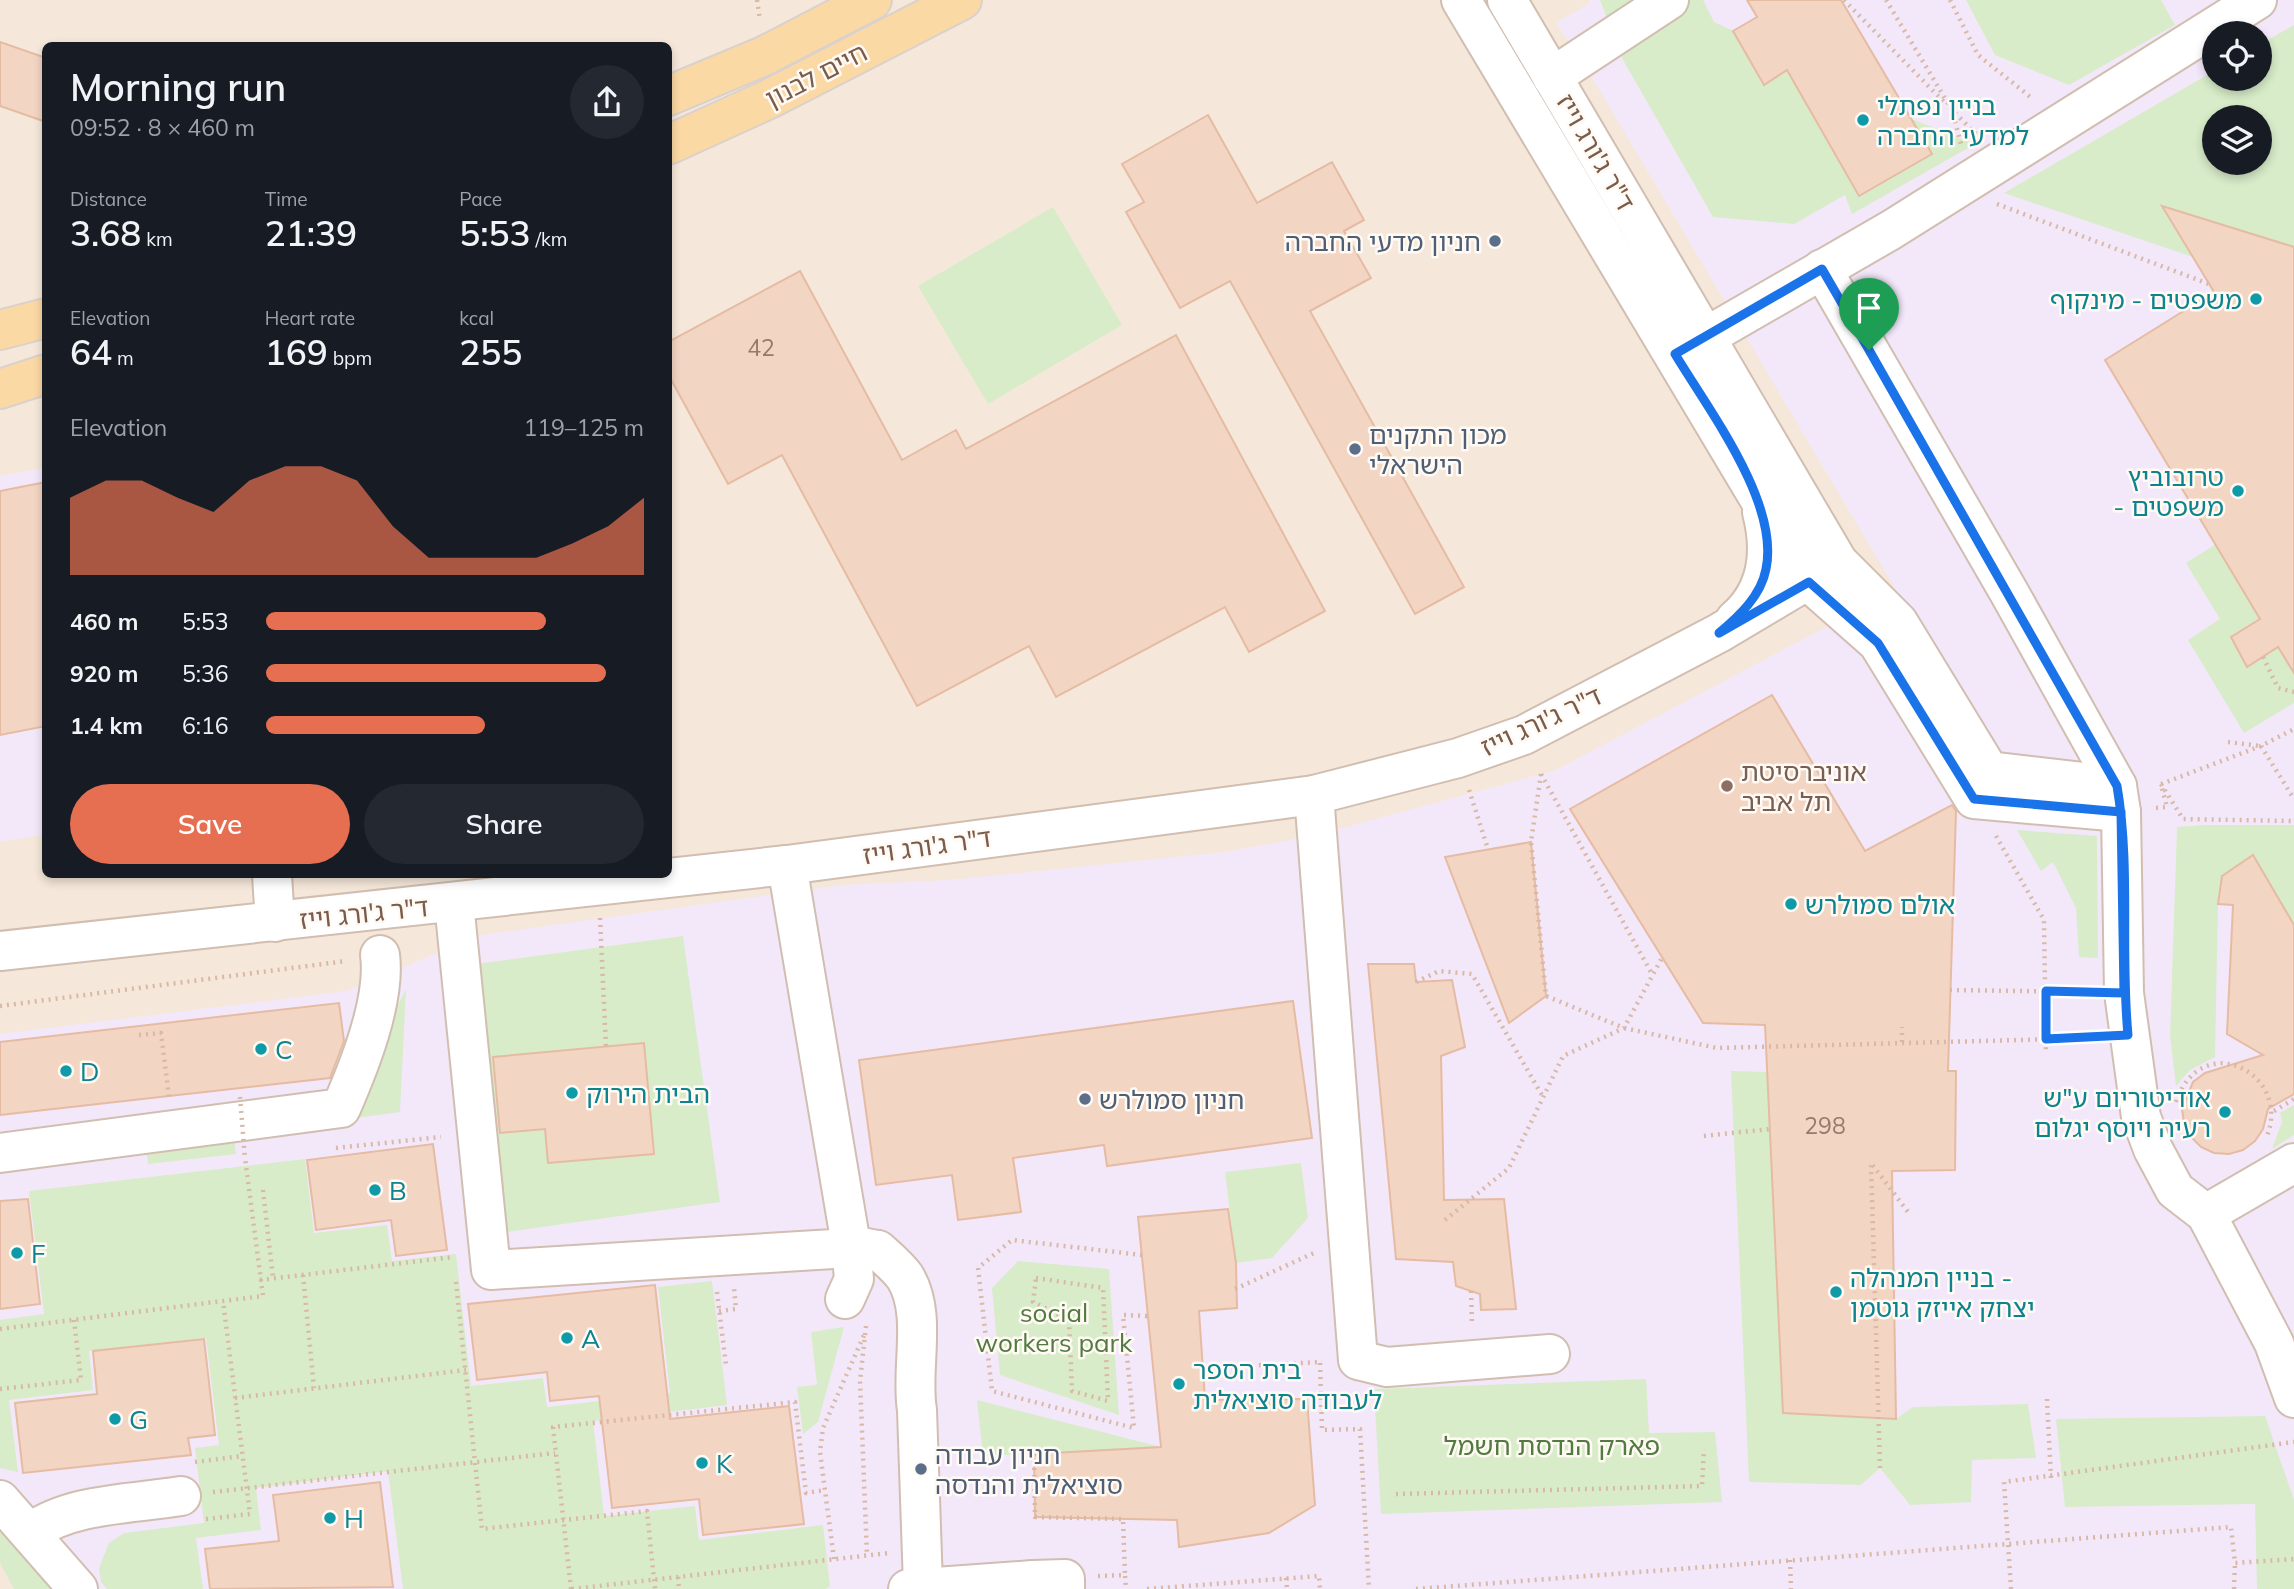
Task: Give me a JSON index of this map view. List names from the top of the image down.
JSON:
{
  "streets": {
    "main road": ["חיים לבנון"],
    "street": ["ד\"ר ג'ורג וייז"]
  },
  "parks": ["social workers park", "פארק הנדסת חשמל"],
  "places": [
    "בניין נפתלי למדעי החברה",
    "חניון מדעי החברה",
    "משפטים - מינקוף",
    "מכון התקנים הישראלי",
    "טרובוביץ - משפטים",
    "אוניברסיטת תל אביב",
    "אולם סמולרש",
    "C",
    "D",
    "הבית הירוק",
    "חניון סמולרש",
    "אודיטוריום ע\"ש רעיה ויוסף יגלום",
    "B",
    "F",
    "בניין המנהלה - יצחק אייזק גוטמן",
    "A",
    "בית הספר לעבודה סוציאלית",
    "G",
    "K",
    "חניון עבודה סוציאלית והנדסה",
    "H"
  ],
  "house_numbers": ["42", "298"],
  "page": {
    "heading": ["Morning run", "09:52 · 8 × 460 m"],
    "stats": [
      ["Distance", "3.68 km"],
      ["Time", "21:39"],
      ["Pace", "5:53 /km"],
      ["Elevation", "64 m"],
      ["Heart rate", "169 bpm"],
      ["kcal", "255"]
    ],
    "chart": ["Elevation", "119–125 m"],
    "list": [
      {
        "name": "460 m",
        "note": "5:53"
      },
      {
        "name": "920 m",
        "note": "5:36"
      },
      {
        "name": "1.4 km",
        "note": "6:16"
      }
    ],
    "buttons": ["Save", "Share"]
  }
}
